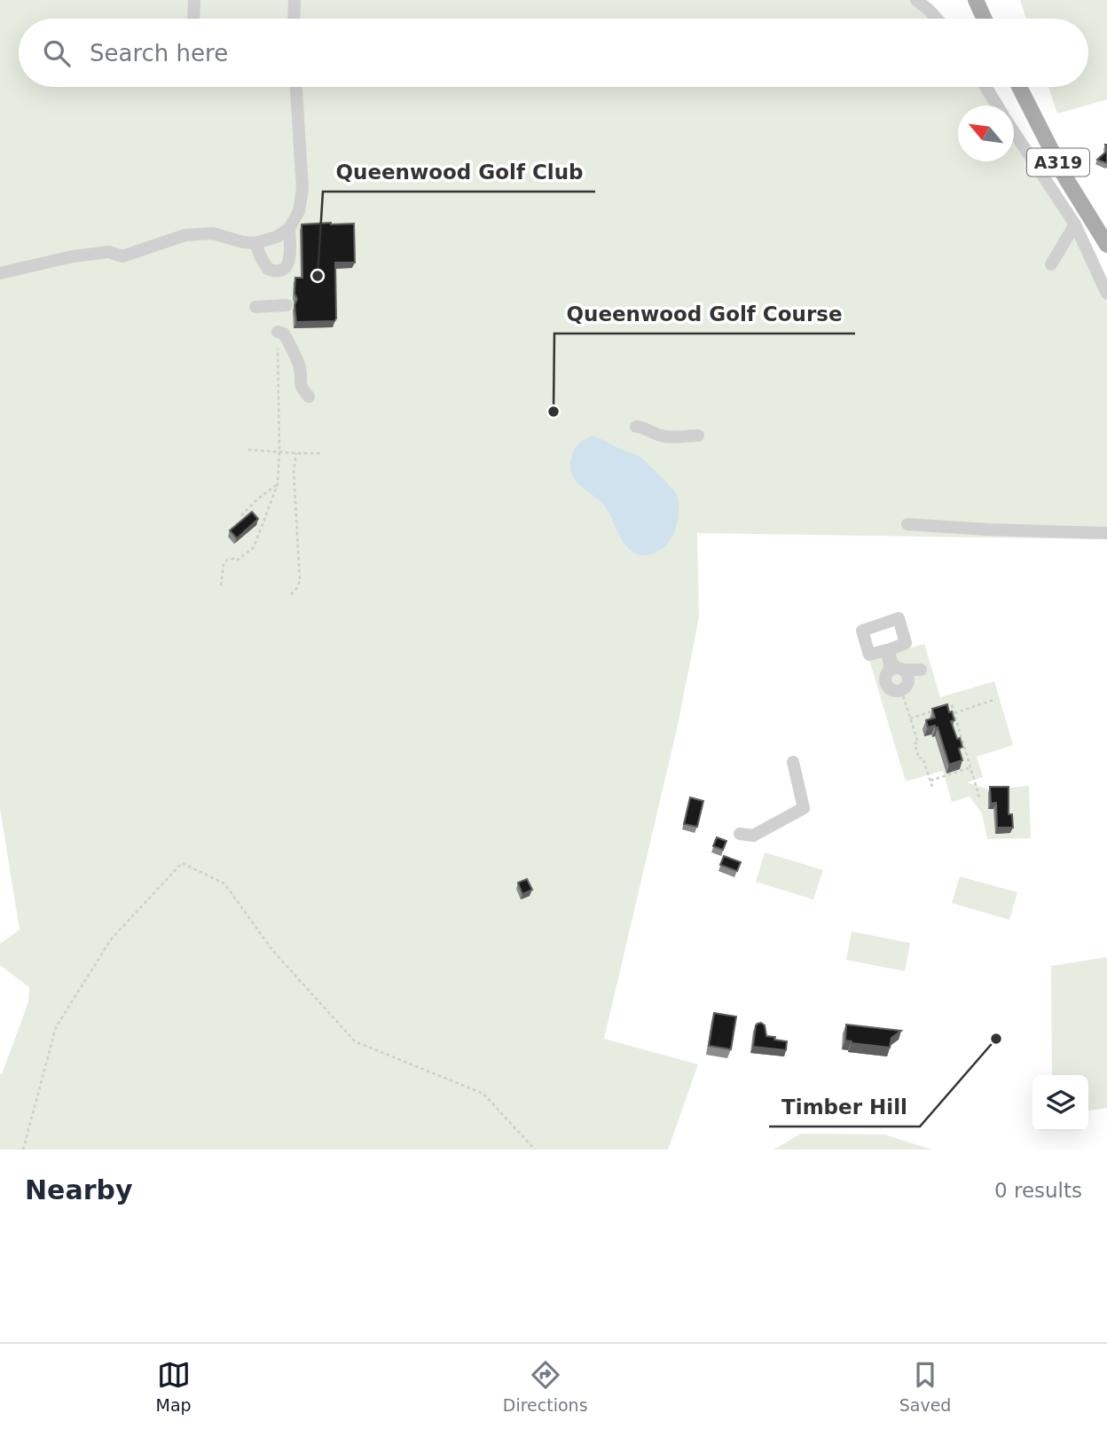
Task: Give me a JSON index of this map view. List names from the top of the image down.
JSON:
{
  "streets": {
    "main road": ["A319"]
  },
  "places": ["Queenwood Golf Club", "Queenwood Golf Course", "Timber Hill"],
  "north": "top left",
  "page": {
    "search": "Search here",
    "heading": ["Nearby", "0 results"],
    "nav": ["Map", "Directions", "Saved"]
  }
}
